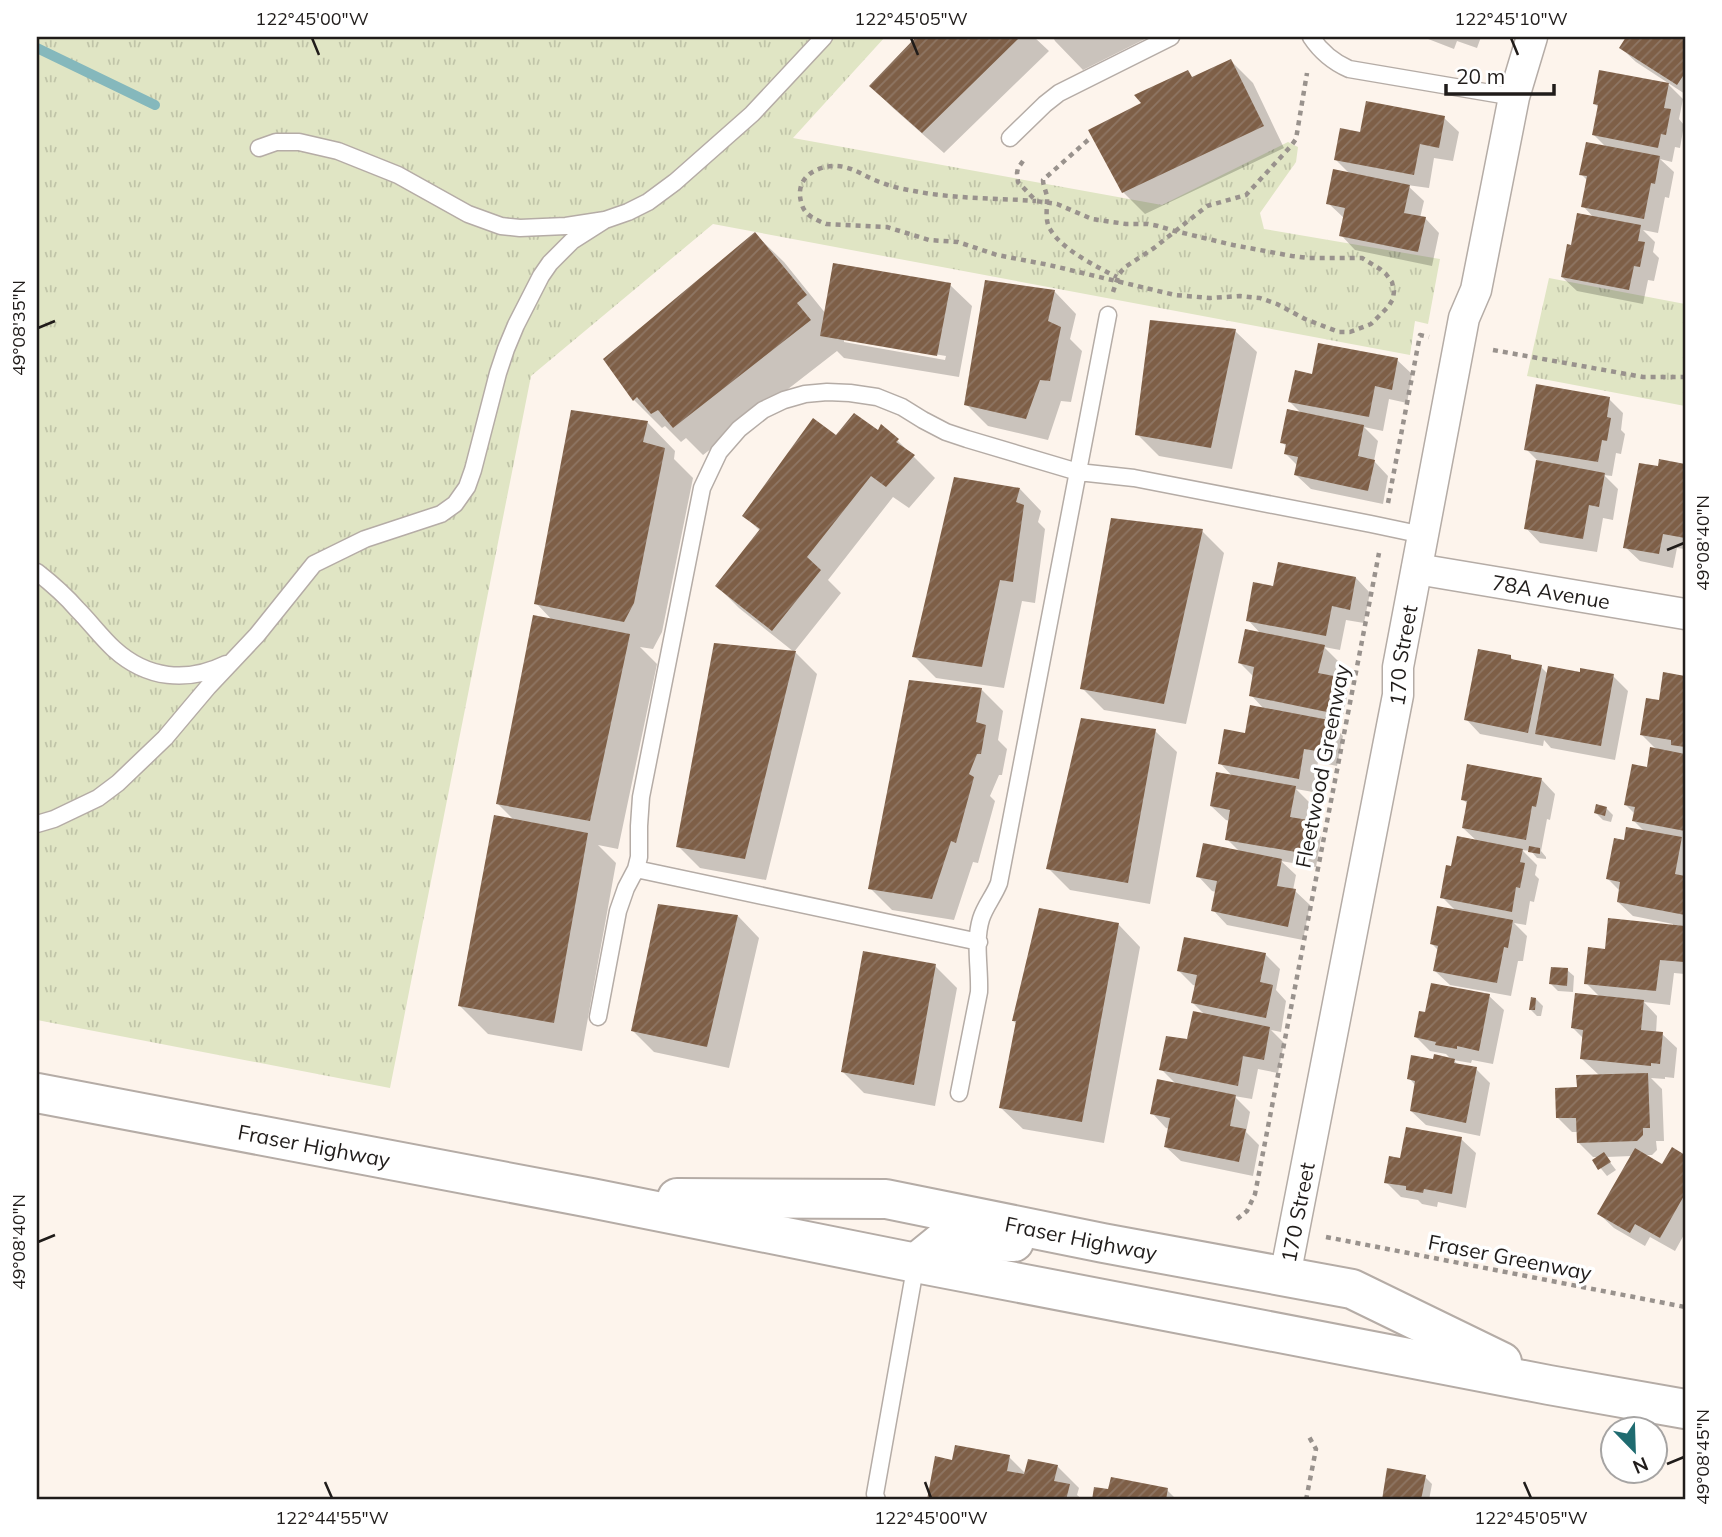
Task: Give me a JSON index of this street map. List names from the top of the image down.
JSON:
{
  "streets": {
    "main road": ["Fraser Highway"],
    "street": ["78A Avenue", "170 Street"],
    "path": ["Fleetwood Greenway", "Fraser Greenway"]
  },
  "crossings": [
    ["78A Avenue", "170 Street"],
    ["170 Street", "Fraser Highway"]
  ],
  "scale_bar": "20 m",
  "north": "bottom right",
  "coordinates": [
    "122°45'00\"W",
    "122°45'05\"W",
    "122°45'10\"W",
    "49°08'35\"N",
    "49°08'40\"N",
    "49°08'45\"N",
    "122°44'55\"W"
  ]
}
